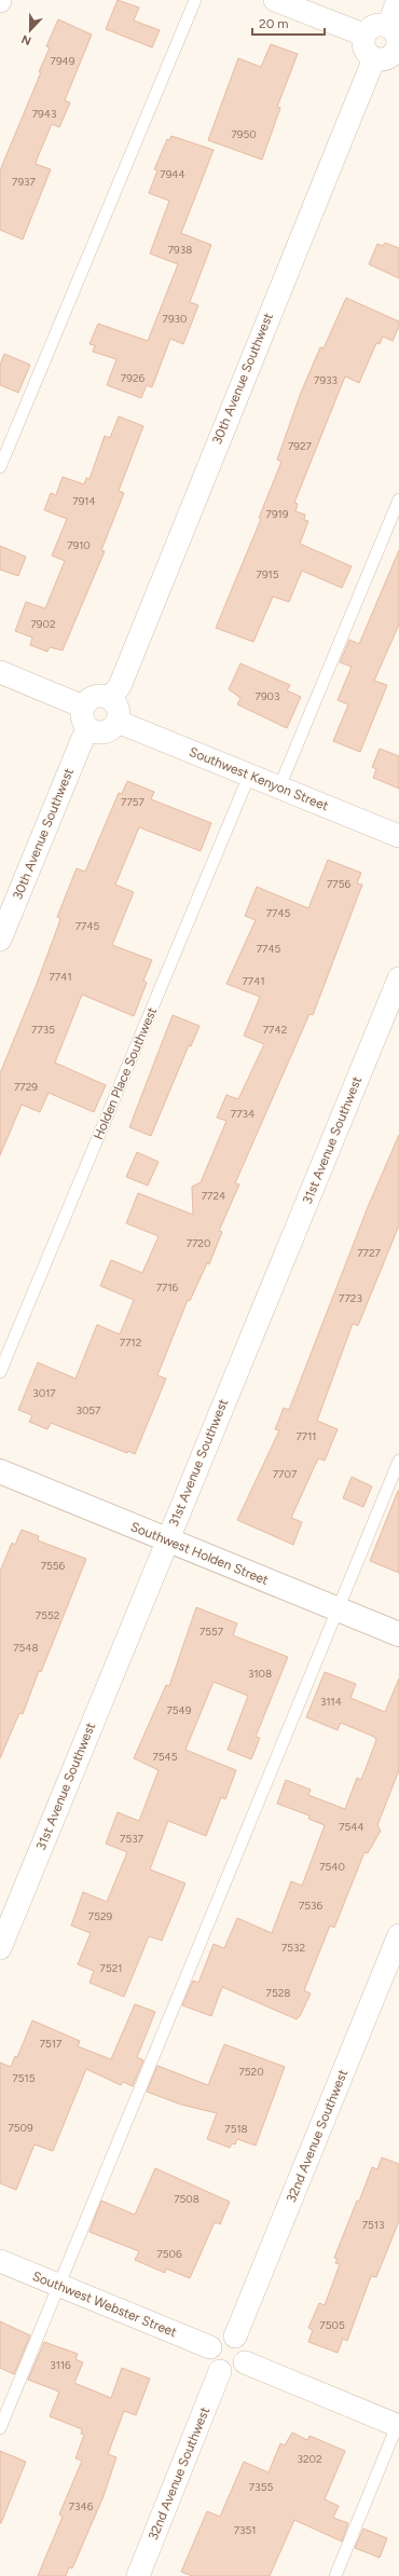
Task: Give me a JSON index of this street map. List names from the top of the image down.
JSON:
{
  "streets": {
    "street": [
      "30th Avenue Southwest",
      "Southwest Kenyon Street",
      "31st Avenue Southwest",
      "Southwest Holden Street",
      "32nd Avenue Southwest",
      "Southwest Webster Street"
    ],
    "lane": ["Holden Place Southwest"]
  },
  "crossings": [
    ["30th Avenue Southwest", "Southwest Kenyon Street"],
    ["Southwest Kenyon Street", "Holden Place Southwest"],
    ["31st Avenue Southwest", "Southwest Holden Street"],
    ["32nd Avenue Southwest", "Southwest Webster Street"]
  ],
  "house_numbers": [
    "7949",
    "7943",
    "7950",
    "7944",
    "7937",
    "7938",
    "7930",
    "7926",
    "7933",
    "7927",
    "7914",
    "7919",
    "7910",
    "7915",
    "7902",
    "7903",
    "7757",
    "7756",
    "7745",
    "7745",
    "7745",
    "7741",
    "7741",
    "7735",
    "7742",
    "7729",
    "7734",
    "7724",
    "7720",
    "7727",
    "7716",
    "7723",
    "7712",
    "3017",
    "3057",
    "7711",
    "7707",
    "7556",
    "7552",
    "7557",
    "7548",
    "3108",
    "3114",
    "7549",
    "7545",
    "7544",
    "7537",
    "7540",
    "7536",
    "7529",
    "7532",
    "7521",
    "7528",
    "7517",
    "7520",
    "7515",
    "7509",
    "7518",
    "7508",
    "7513",
    "7506",
    "7505",
    "3116",
    "3202",
    "7355",
    "7346",
    "7351"
  ],
  "scale_bar": "20 m",
  "north": "bottom"
}
